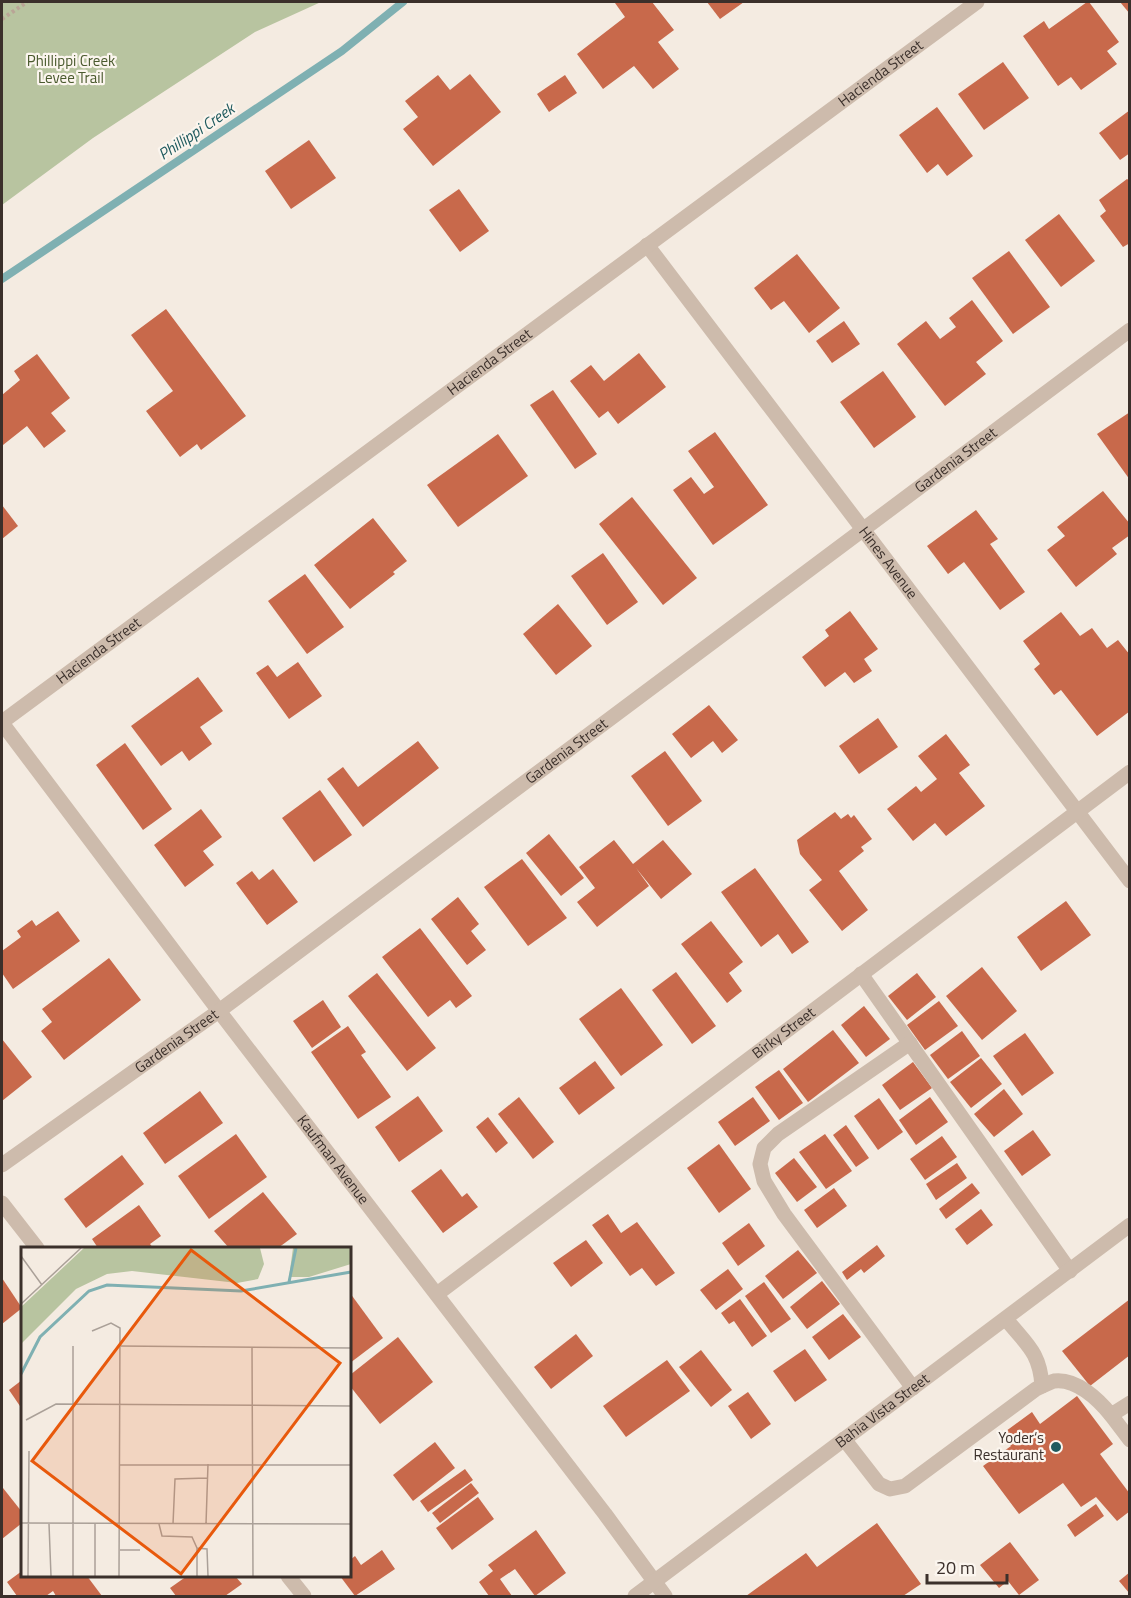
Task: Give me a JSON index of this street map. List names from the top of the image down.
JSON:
{
  "streets": {
    "street": [
      "Hacienda Street",
      "Gardenia Street",
      "Hines Avenue",
      "Birky Street",
      "Kaufman Avenue",
      "Bahia Vista Street"
    ]
  },
  "crossings": [
    ["Hacienda Street", "Hines Avenue"],
    ["Hacienda Street", "Kaufman Avenue"],
    ["Gardenia Street", "Hines Avenue"],
    ["Gardenia Street", "Kaufman Avenue"],
    ["Hines Avenue", "Birky Street"],
    ["Birky Street", "Kaufman Avenue"],
    ["Kaufman Avenue", "Bahia Vista Street"]
  ],
  "water": ["Phillippi Creek"],
  "parks": ["Phillippi Creek Levee Trail"],
  "places": ["Yoder‘s Restaurant"],
  "scale_bar": "20 m"
}
